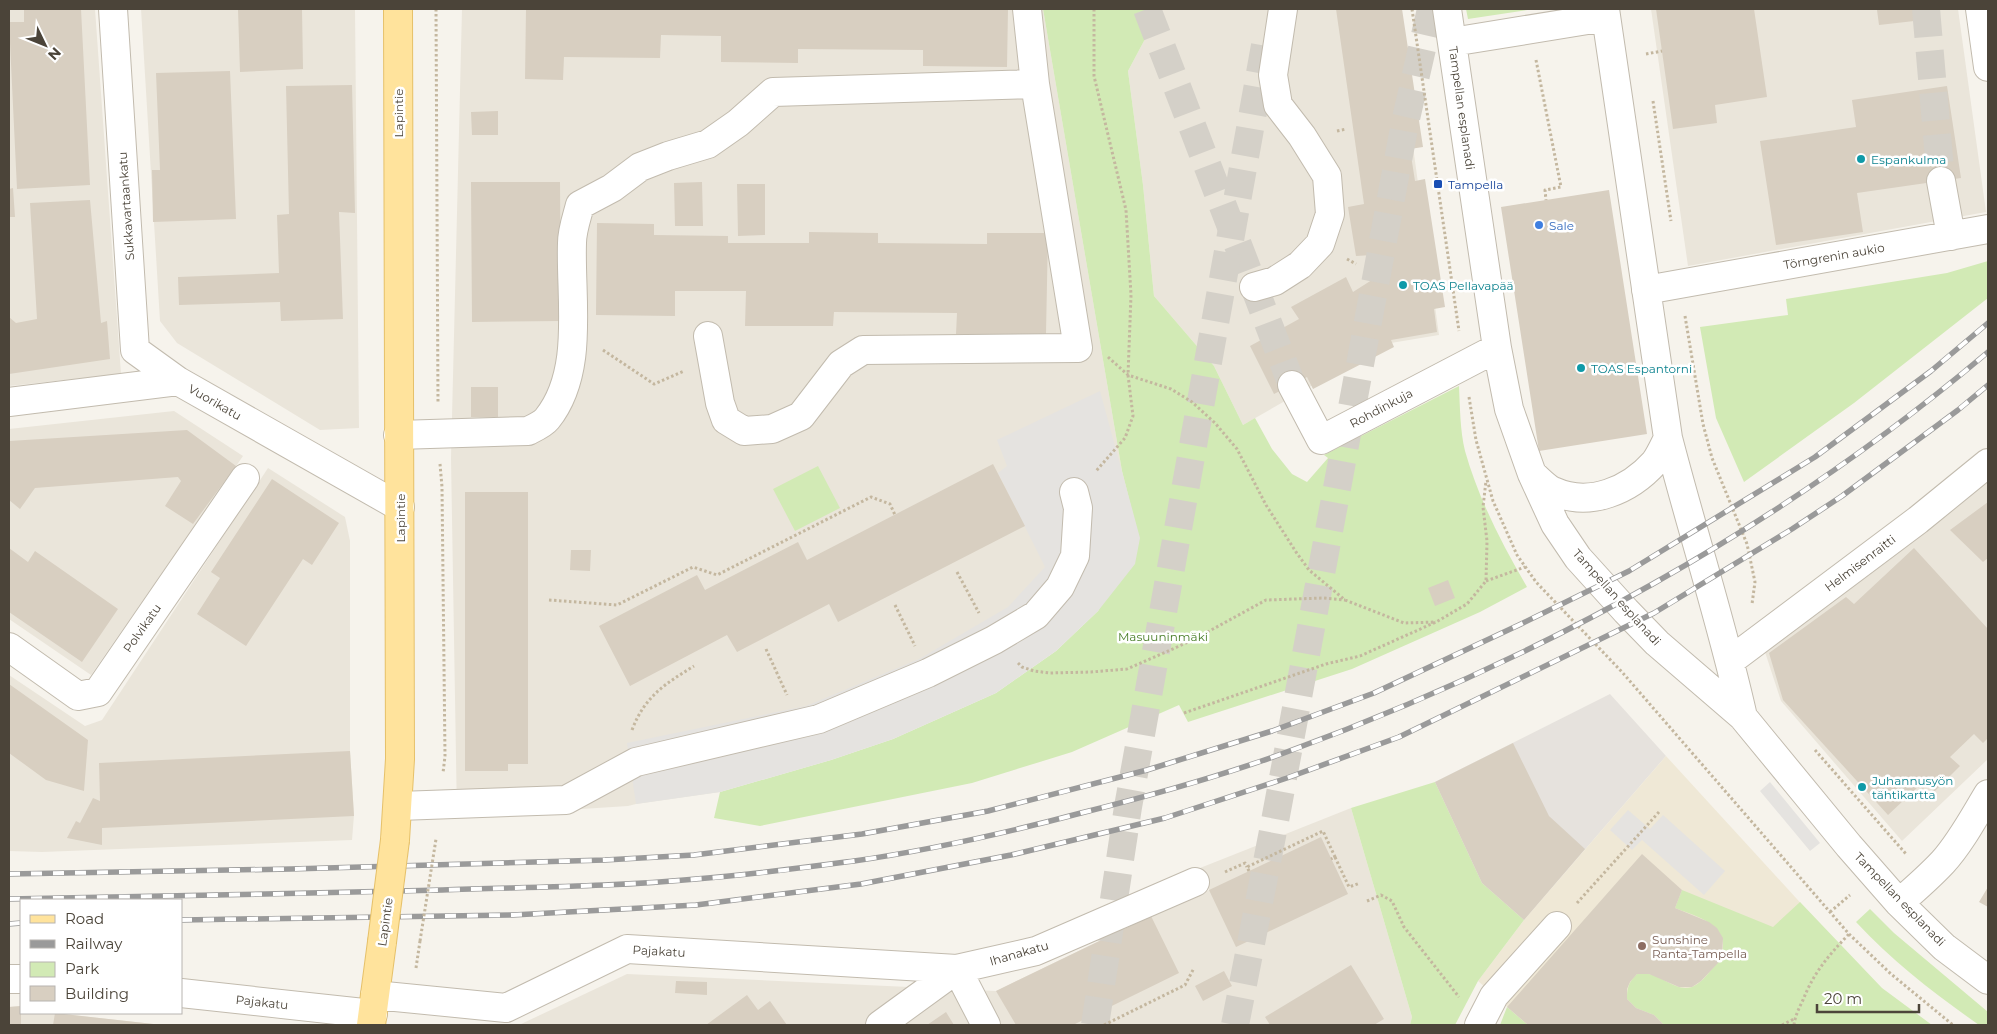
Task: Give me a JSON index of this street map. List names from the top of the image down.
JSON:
{
  "streets": {
    "main road": ["Lapintie"],
    "street": [
      "Tampellan esplanadi",
      "Sukkavartaankatu",
      "Törngrenin aukio",
      "Vuorikatu",
      "Rohdinkuja",
      "Helmisenraitti",
      "Polvikatu",
      "Pajakatu",
      "Ihanakatu"
    ]
  },
  "crossings": [
    ["Tampellan esplanadi", "Törngrenin aukio"],
    ["Tampellan esplanadi", "Rohdinkuja"],
    ["Tampellan esplanadi", "Helmisenraitti"],
    ["Lapintie", "Vuorikatu"],
    ["Lapintie", "Pajakatu"],
    ["Sukkavartaankatu", "Vuorikatu"],
    ["Pajakatu", "Ihanakatu"]
  ],
  "parks": ["Masuuninmäki"],
  "places": {
    "other": [
      "Espankulma",
      "Sale",
      "TOAS Pellavapää",
      "TOAS Espantorni",
      "Juhannusyön tähtikartta",
      "Sunshine Ranta-Tampella"
    ],
    "transit": ["Tampella"]
  },
  "legend": [
    "Road",
    "Railway",
    "Park",
    "Building"
  ],
  "scale_bar": "20 m",
  "north": "bottom right"
}
